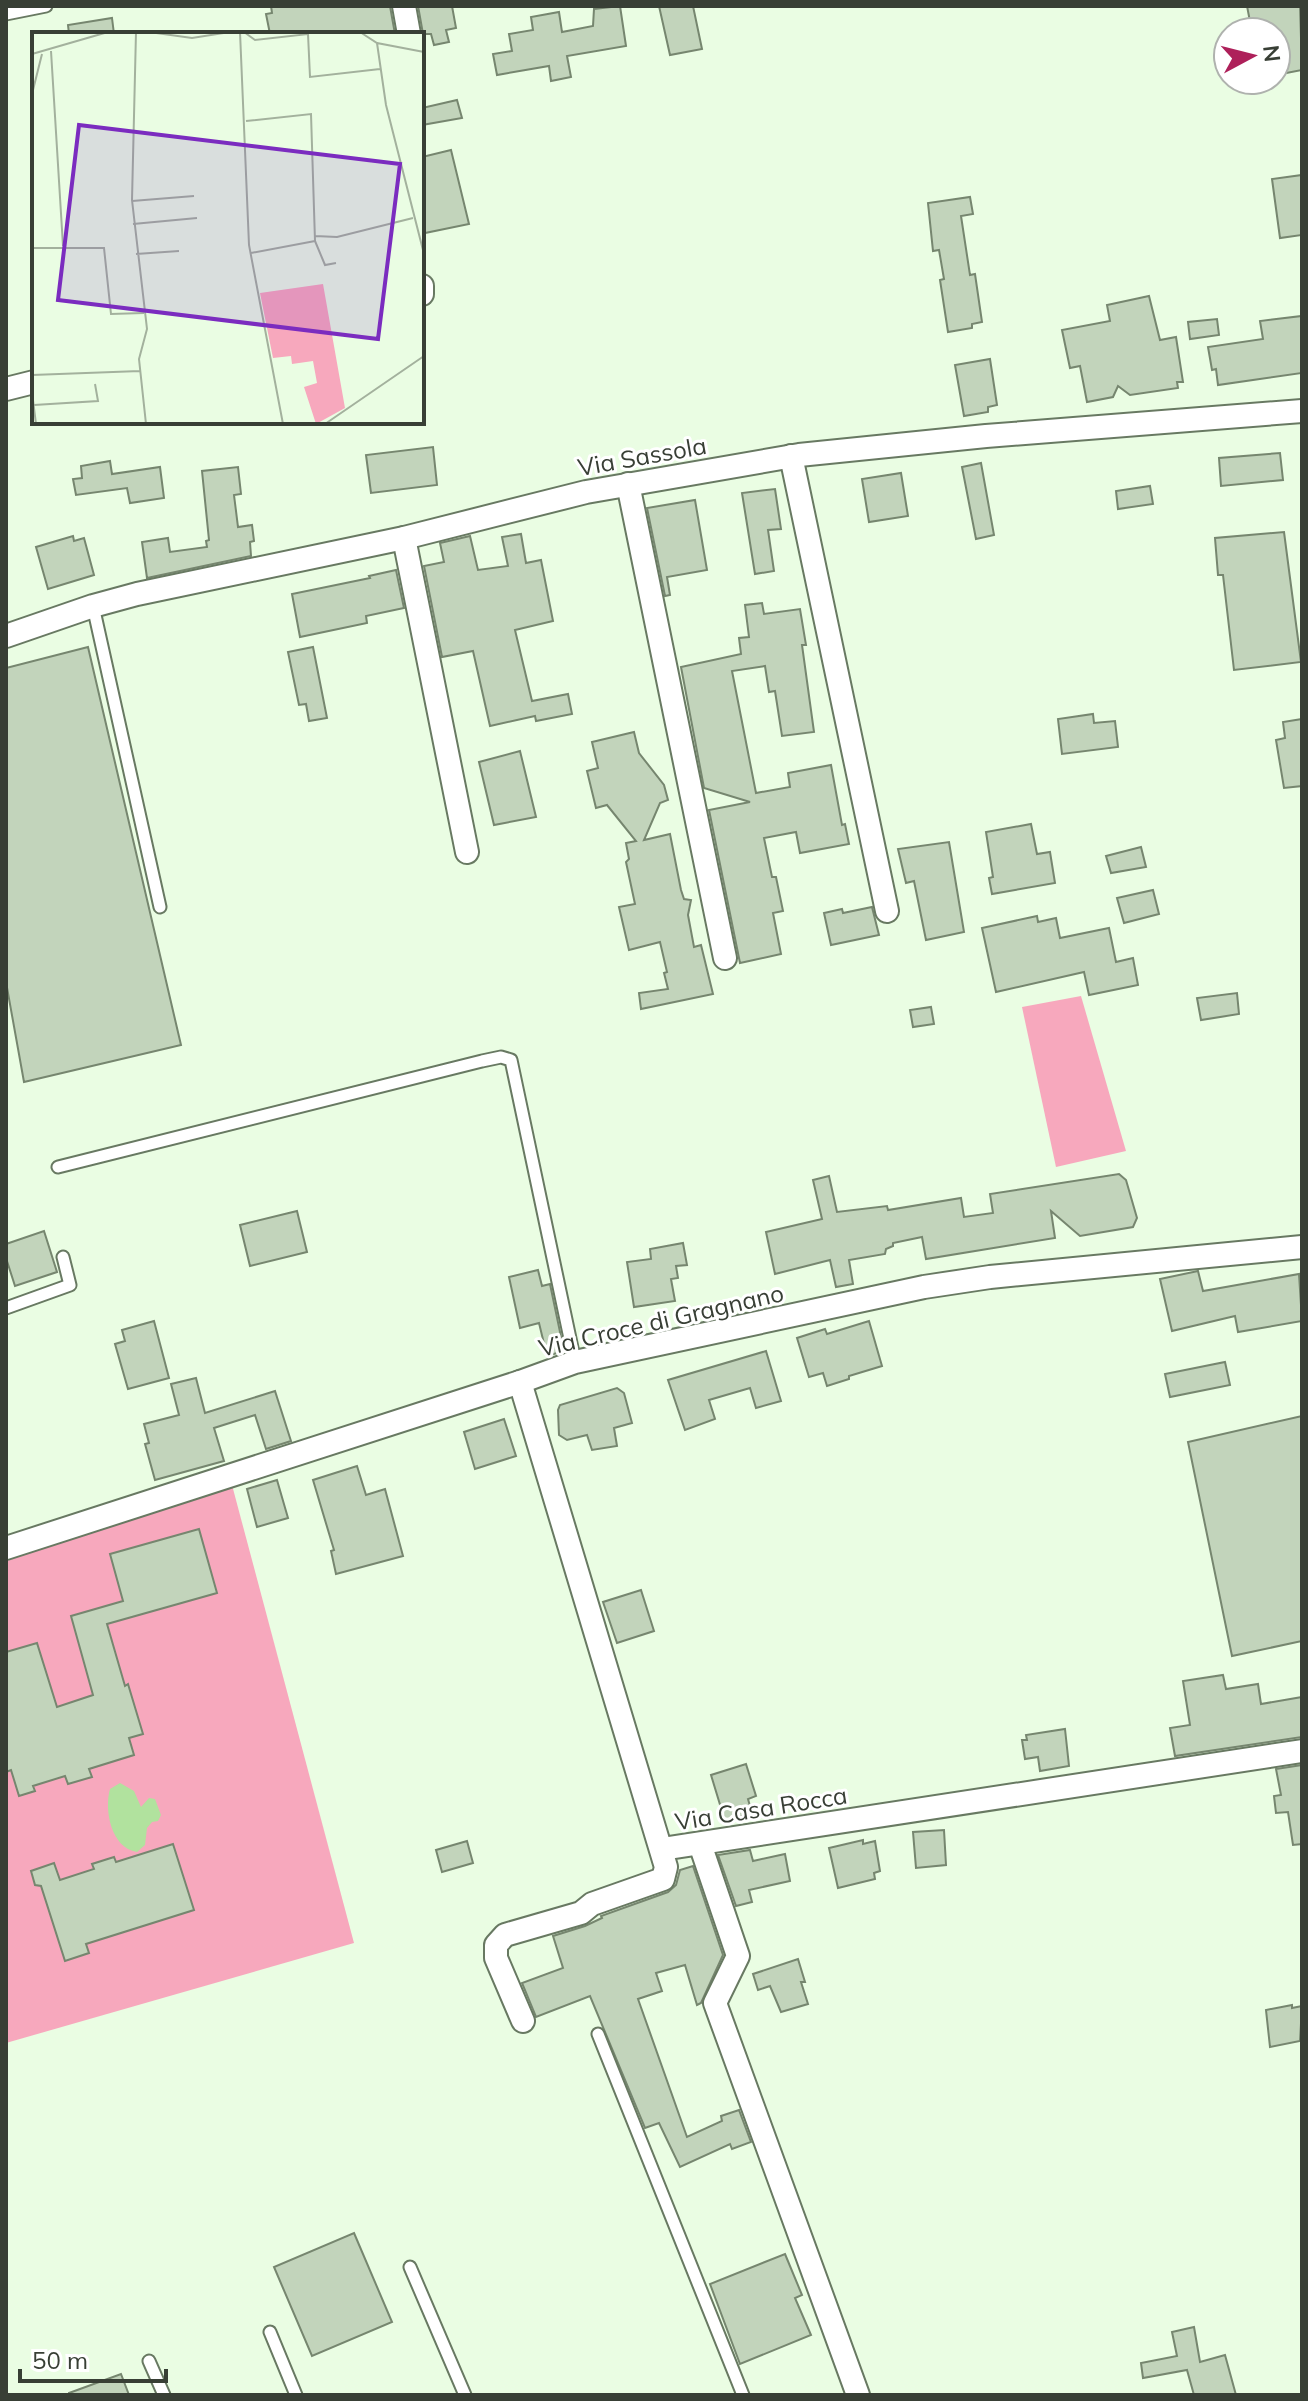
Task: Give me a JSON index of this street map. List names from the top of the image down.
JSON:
{
  "streets": {
    "street": ["Via Sassola", "Via Croce di Gragnano", "Via Casa Rocca"]
  },
  "crossings": [
    ["Via Croce di Gragnano", "Via Casa Rocca"]
  ],
  "scale_bar": "50 m",
  "north": "right"
}
